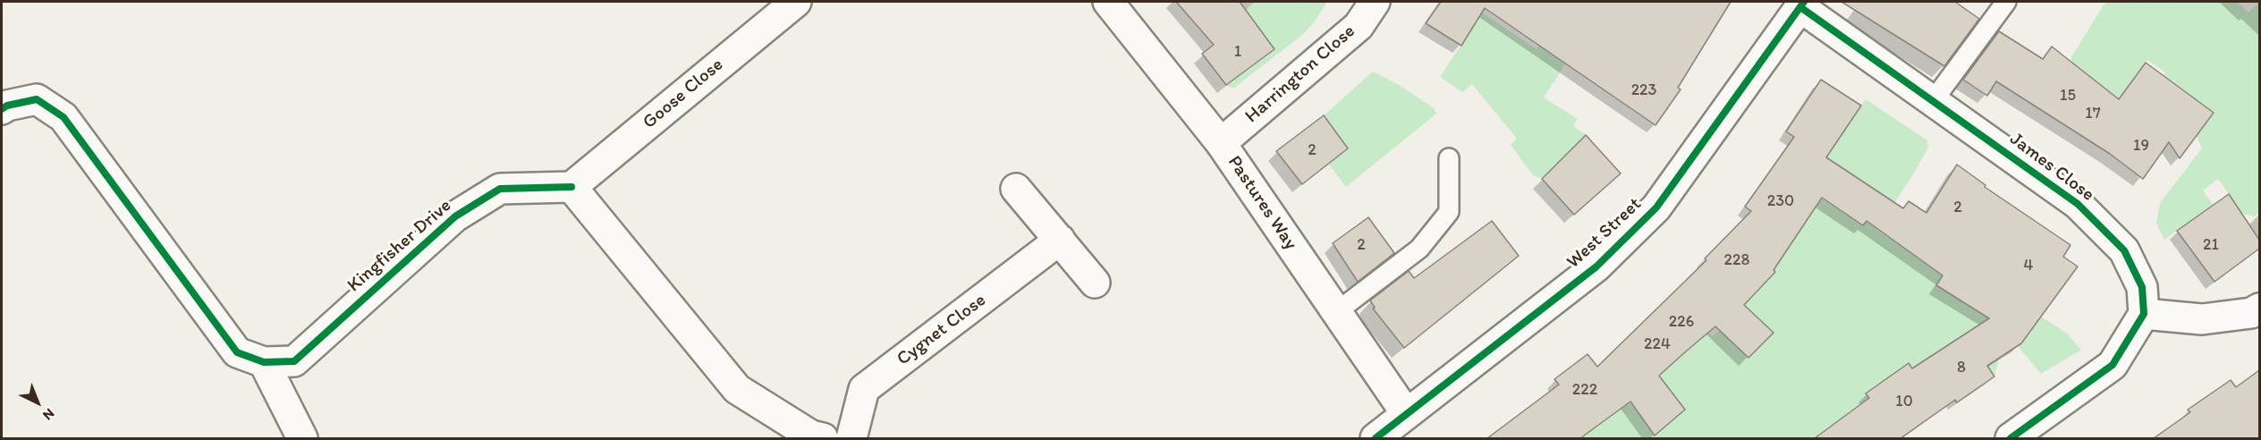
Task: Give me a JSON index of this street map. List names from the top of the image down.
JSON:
{
  "streets": {
    "street": [
      "Harrington Close",
      "Goose Close",
      "James Close",
      "Pastures Way",
      "West Street",
      "Kingfisher Drive",
      "Cygnet Close"
    ]
  },
  "crossings": [
    ["Harrington Close", "Pastures Way"],
    ["Goose Close", "Kingfisher Drive"],
    ["James Close", "West Street"],
    ["Pastures Way", "West Street"]
  ],
  "house_numbers": [
    "1",
    "223",
    "15",
    "17",
    "19",
    "2",
    "230",
    "2",
    "2",
    "21",
    "228",
    "4",
    "226",
    "224",
    "8",
    "222",
    "10"
  ],
  "north": "bottom right"
}
